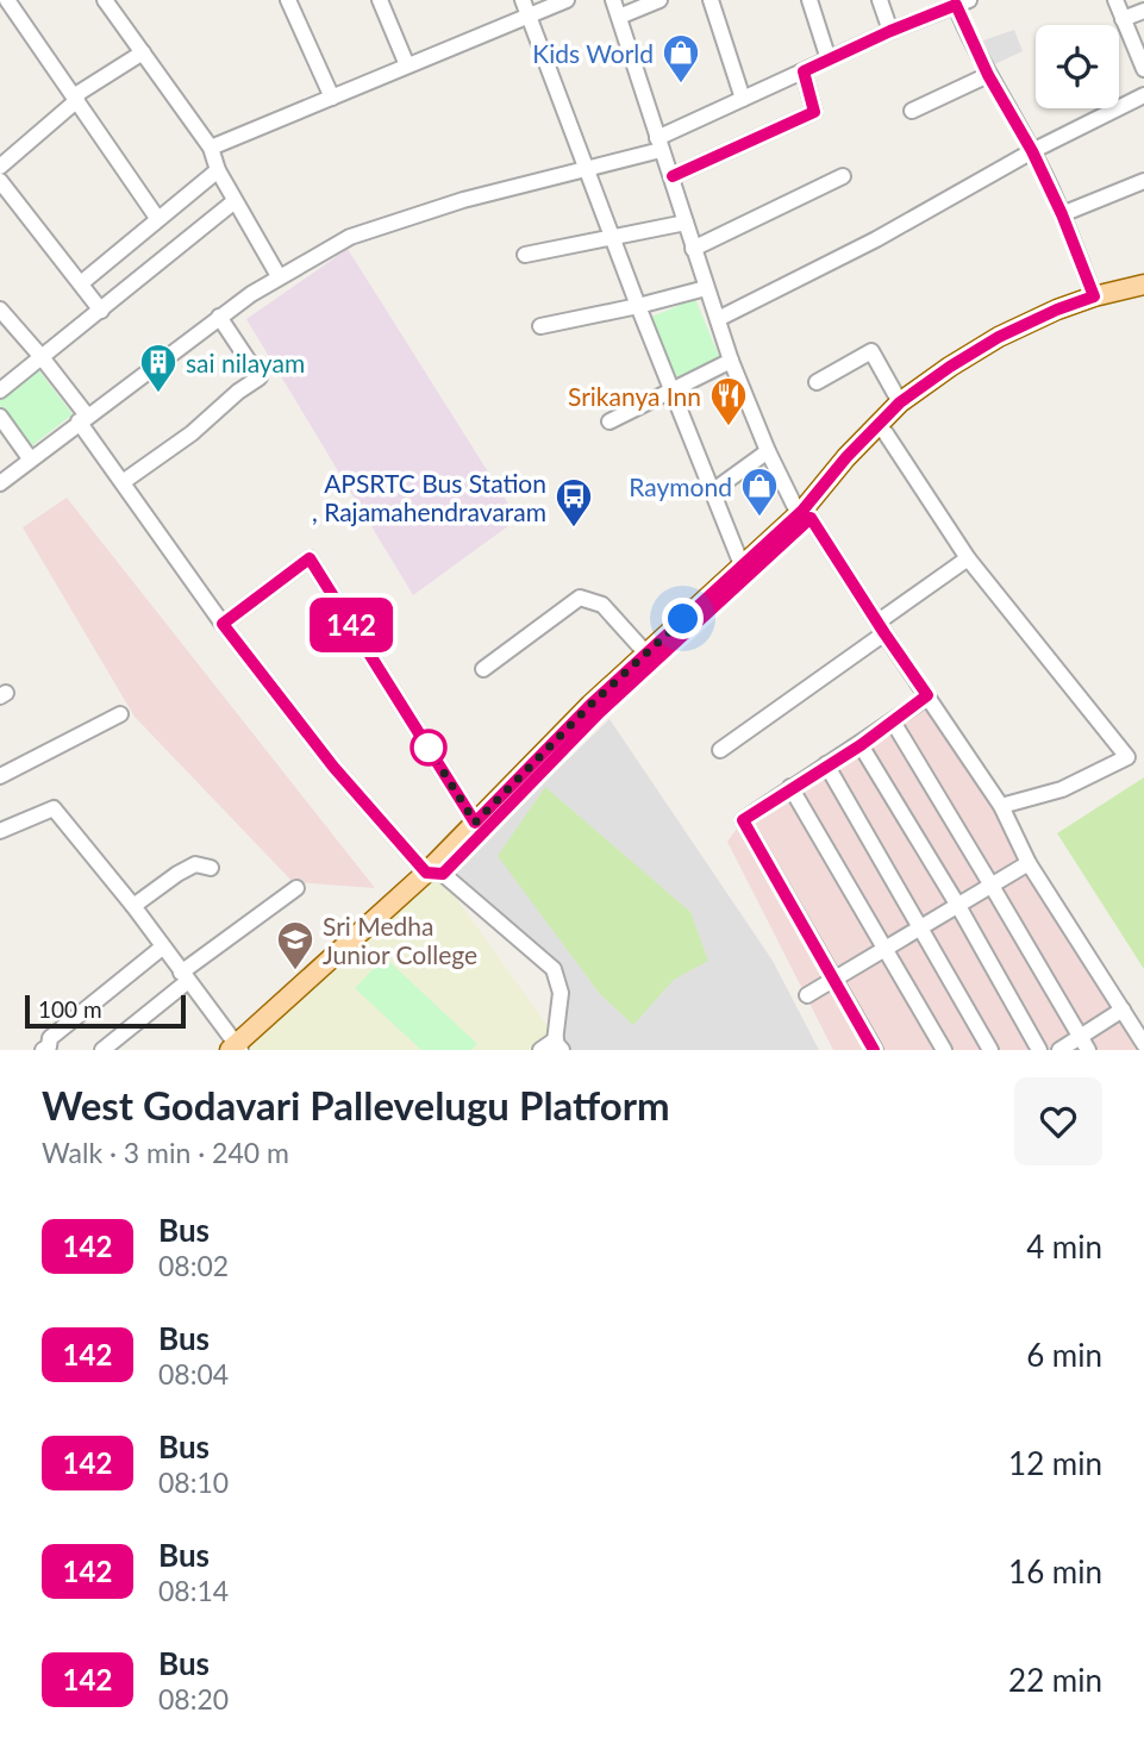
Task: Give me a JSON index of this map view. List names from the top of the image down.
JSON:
{
  "places": {
    "shop": ["Kids World", "Raymond"],
    "building": ["sai nilayam"],
    "restaurant": ["Srikanya Inn"],
    "bus stop": ["APSRTC Bus Station , Rajamahendravaram"],
    "school or university": ["Sri Medha Junior College"]
  },
  "lines": ["bus line 142"],
  "scale_bar": "100 m",
  "page": {
    "on_map": "142",
    "scale": "100 m",
    "heading": ["West Godavari Pallevelugu Platform", "Walk · 3 min · 240 m"],
    "list": [
      {
        "mark": "142",
        "name": "Bus",
        "note": "08:02",
        "value": "4 min"
      },
      {
        "mark": "142",
        "name": "Bus",
        "note": "08:04",
        "value": "6 min"
      },
      {
        "mark": "142",
        "name": "Bus",
        "note": "08:10",
        "value": "12 min"
      },
      {
        "mark": "142",
        "name": "Bus",
        "note": "08:14",
        "value": "16 min"
      },
      {
        "mark": "142",
        "name": "Bus",
        "note": "08:20",
        "value": "22 min"
      }
    ]
  }
}
